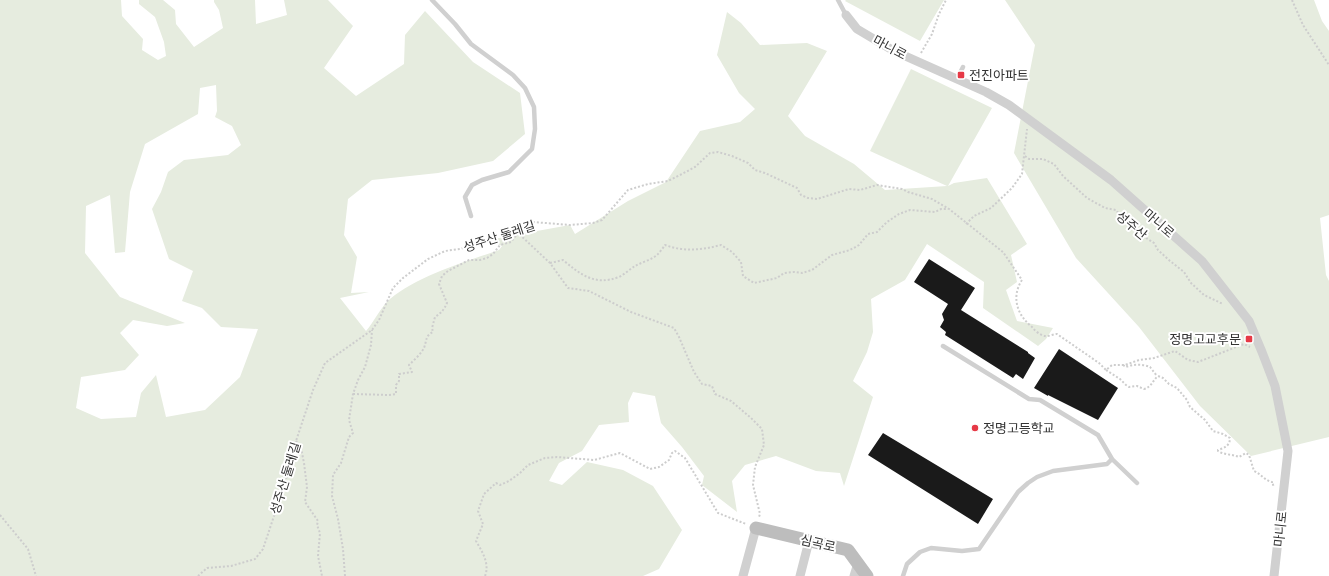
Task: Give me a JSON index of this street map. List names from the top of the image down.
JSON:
{
  "streets": {
    "street": ["마니로", "심곡로"],
    "path": ["성주산", "성주산 둘레길"]
  },
  "crossings": [
    ["마니로", "성주산"]
  ],
  "places": {
    "transit": ["전진아파트", "정명고교후문"],
    "other": ["정명고등학교"]
  }
}
